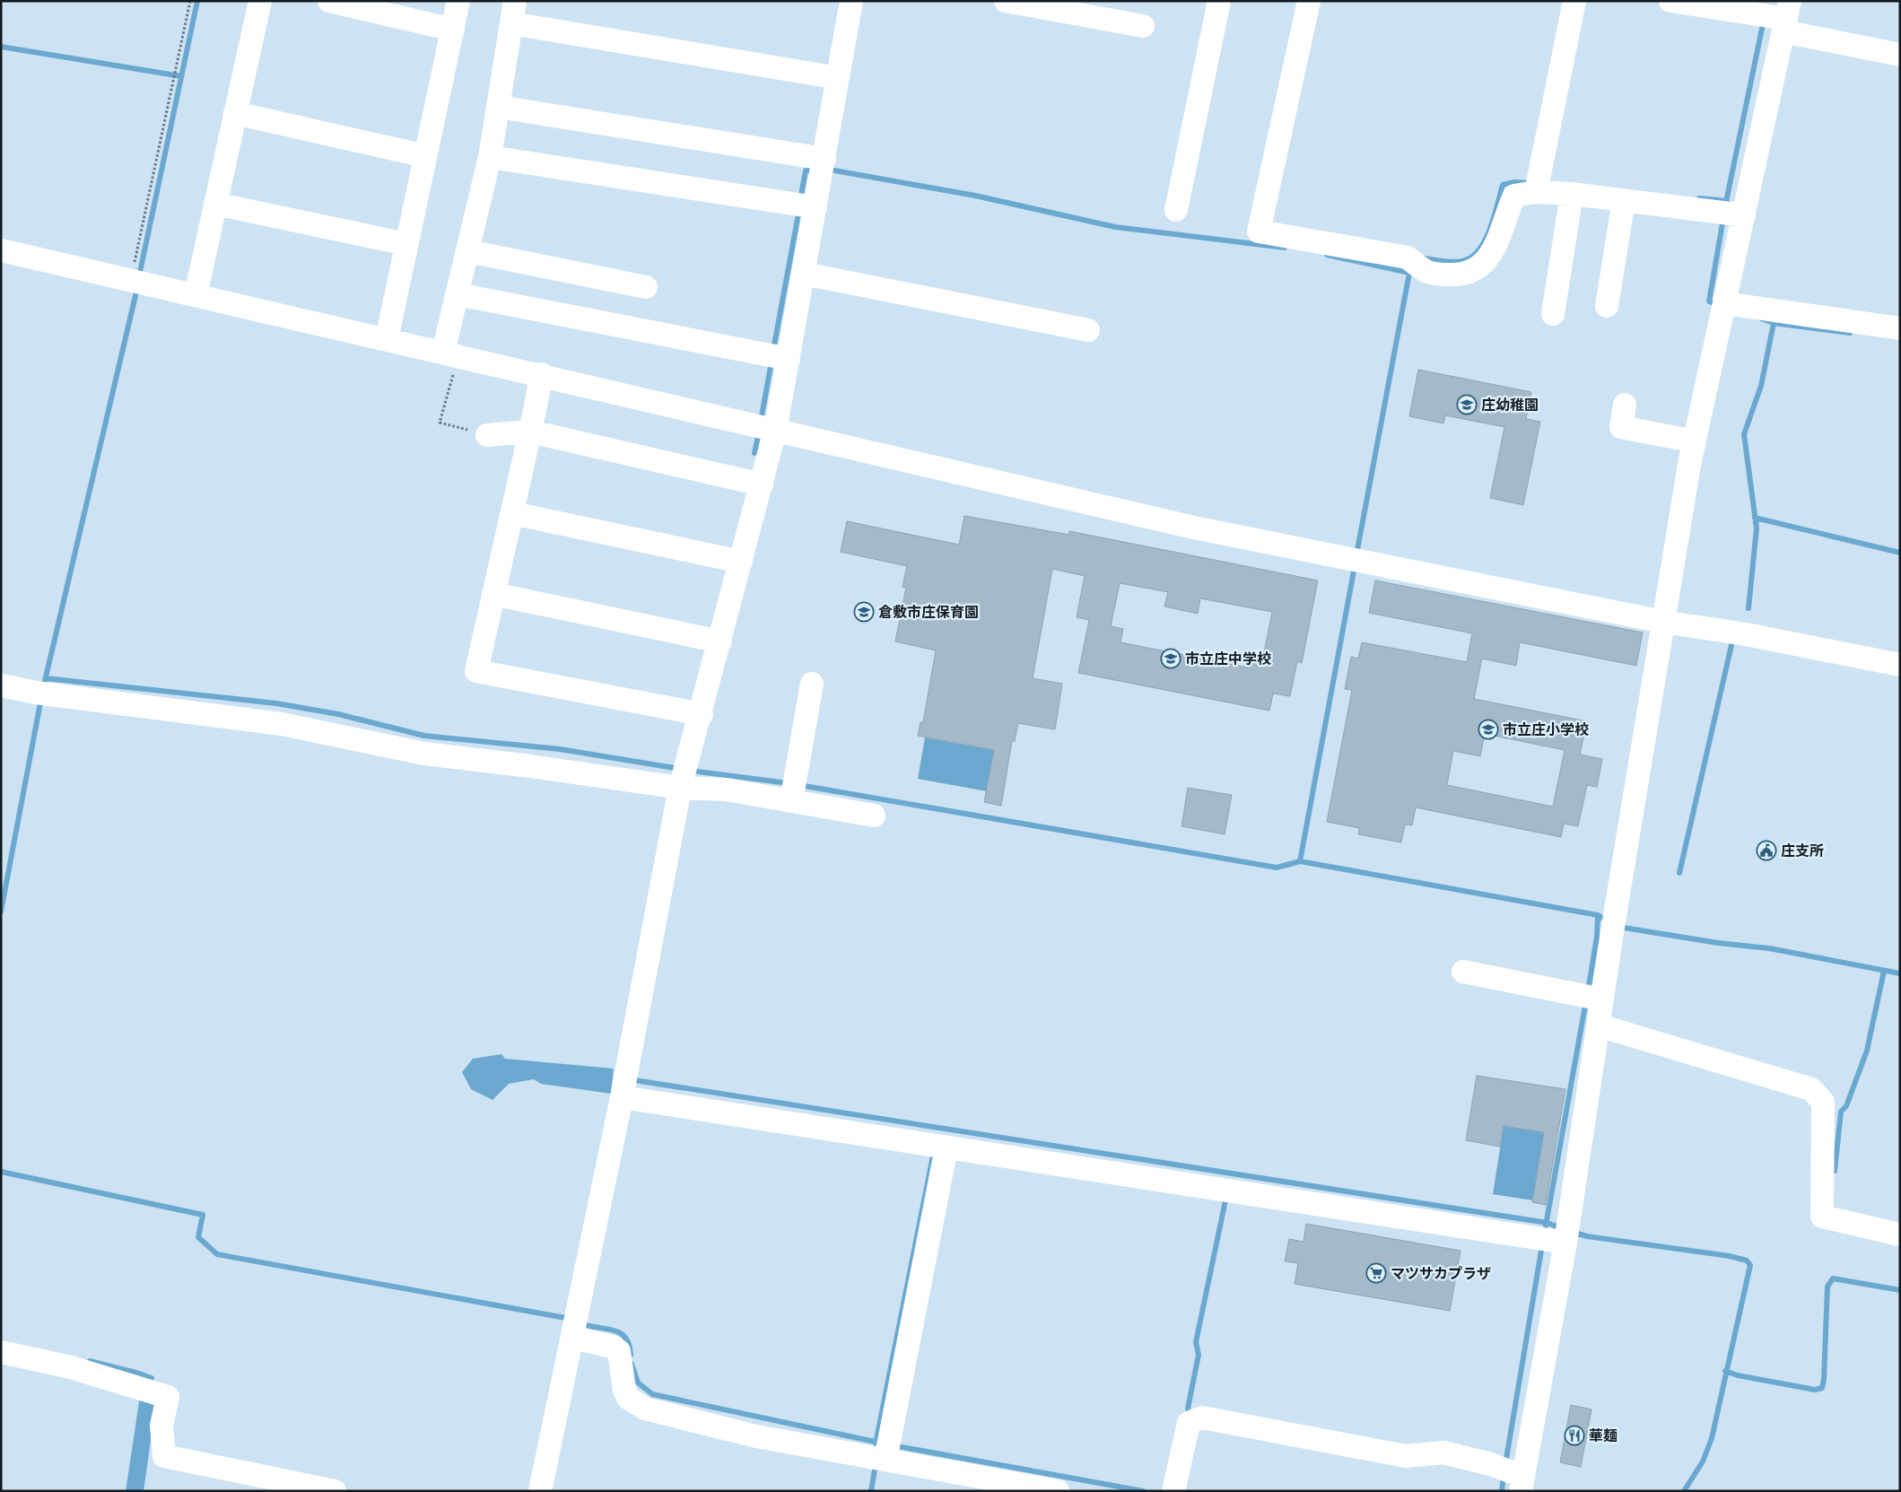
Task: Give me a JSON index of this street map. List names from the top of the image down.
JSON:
{
  "places": {
    "school or university": [
      "庄幼稚園",
      "倉敷市庄保育園",
      "市立庄中学校",
      "市立庄小学校"
    ],
    "public building": ["庄支所"],
    "supermarket": ["マツサカプラザ"],
    "restaurant": ["華麺"]
  }
}
